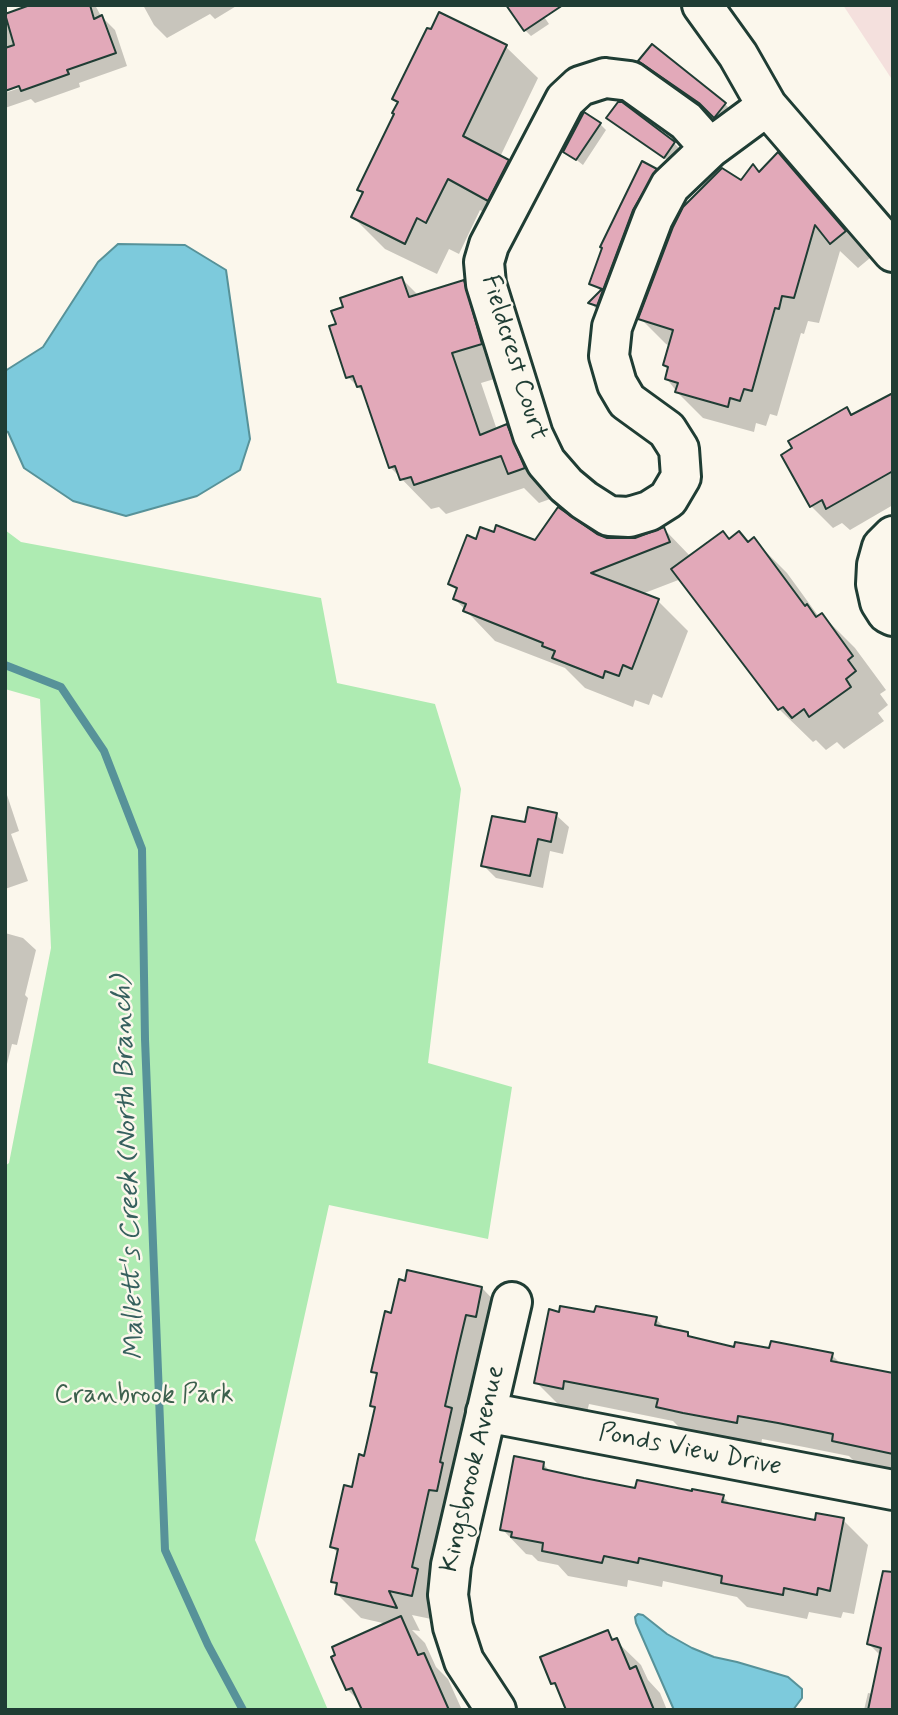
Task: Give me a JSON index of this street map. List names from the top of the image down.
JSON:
{
  "streets": {
    "street": ["Fieldcrest Court", "Ponds View Drive", "Kingsbrook Avenue"]
  },
  "crossings": [
    ["Ponds View Drive", "Kingsbrook Avenue"]
  ],
  "water": ["Mallett's Creek (North Branch)"],
  "parks": ["Cranbrook Park"]
}
